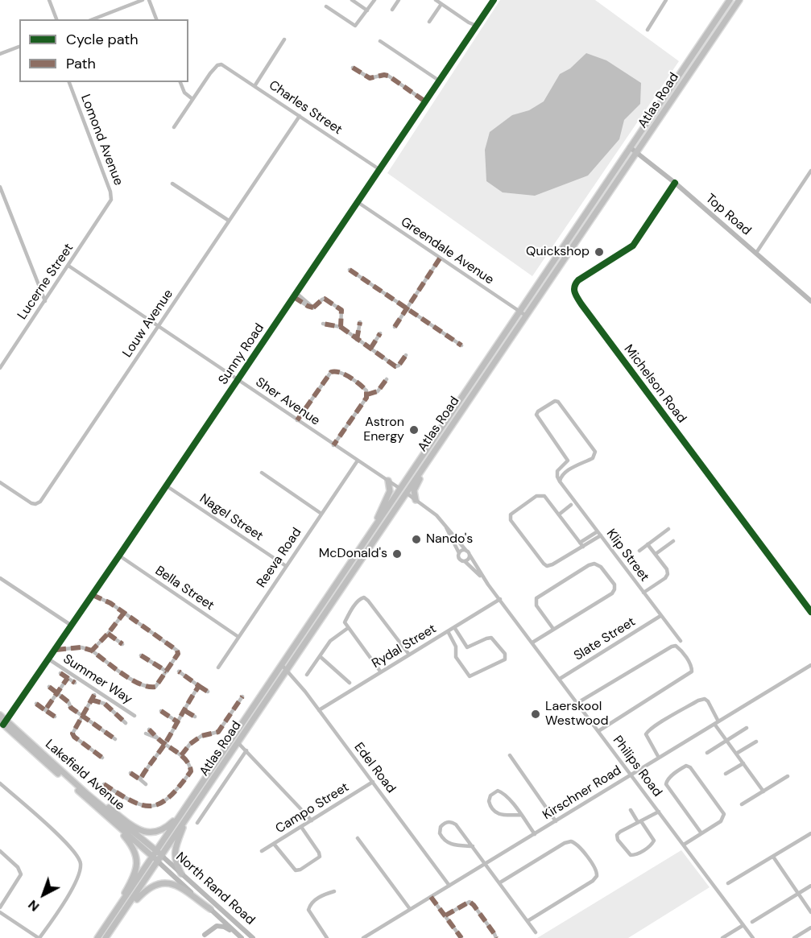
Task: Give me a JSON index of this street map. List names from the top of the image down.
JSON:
{
  "streets": {
    "main road": [
      "Atlas Road",
      "Top Road",
      "Lakefield Avenue",
      "North Rand Road"
    ],
    "street": [
      "Charles Street",
      "Lomond Avenue",
      "Greendale Avenue",
      "Lucerne Street",
      "Louw Avenue",
      "Sunny Road",
      "Michelson Road",
      "Sher Avenue",
      "Nagel Street",
      "Klip Street",
      "Reeva Road",
      "Bella Street",
      "Slate Street",
      "Rydal Street",
      "Summer Way",
      "Philips Road",
      "Edel Road",
      "Kirschner Road",
      "Campo Street"
    ]
  },
  "crossings": [
    ["Atlas Road", "Top Road"],
    ["Atlas Road", "Greendale Avenue"],
    ["Atlas Road", "Sher Avenue"],
    ["Atlas Road", "Philips Road"],
    ["Atlas Road", "Edel Road"],
    ["Atlas Road", "Lakefield Avenue"],
    ["Atlas Road", "North Rand Road"],
    ["Charles Street", "Louw Avenue"],
    ["Charles Street", "Sunny Road"],
    ["Lomond Avenue", "Lucerne Street"],
    ["Top Road", "Michelson Road"],
    ["Greendale Avenue", "Sunny Road"],
    ["Lucerne Street", "Sher Avenue"],
    ["Louw Avenue", "Sher Avenue"],
    ["Sunny Road", "Sher Avenue"],
    ["Sunny Road", "Nagel Street"],
    ["Sunny Road", "Bella Street"],
    ["Sunny Road", "Summer Way"],
    ["Sunny Road", "Lakefield Avenue"],
    ["Sher Avenue", "Reeva Road"],
    ["Sher Avenue", "Philips Road"],
    ["Nagel Street", "Reeva Road"],
    ["Klip Street", "Slate Street"],
    ["Reeva Road", "Bella Street"],
    ["Slate Street", "Philips Road"],
    ["Rydal Street", "Philips Road"],
    ["Rydal Street", "Edel Road"],
    ["Philips Road", "Kirschner Road"],
    ["Edel Road", "Kirschner Road"],
    ["Edel Road", "Campo Street"],
    ["Lakefield Avenue", "North Rand Road"]
  ],
  "places": [
    "Quickshop",
    "Astron Energy",
    "Nando's",
    "McDonald's",
    "Laerskool Westwood"
  ],
  "legend": ["Cycle path", "Path"],
  "north": "bottom left"
}
